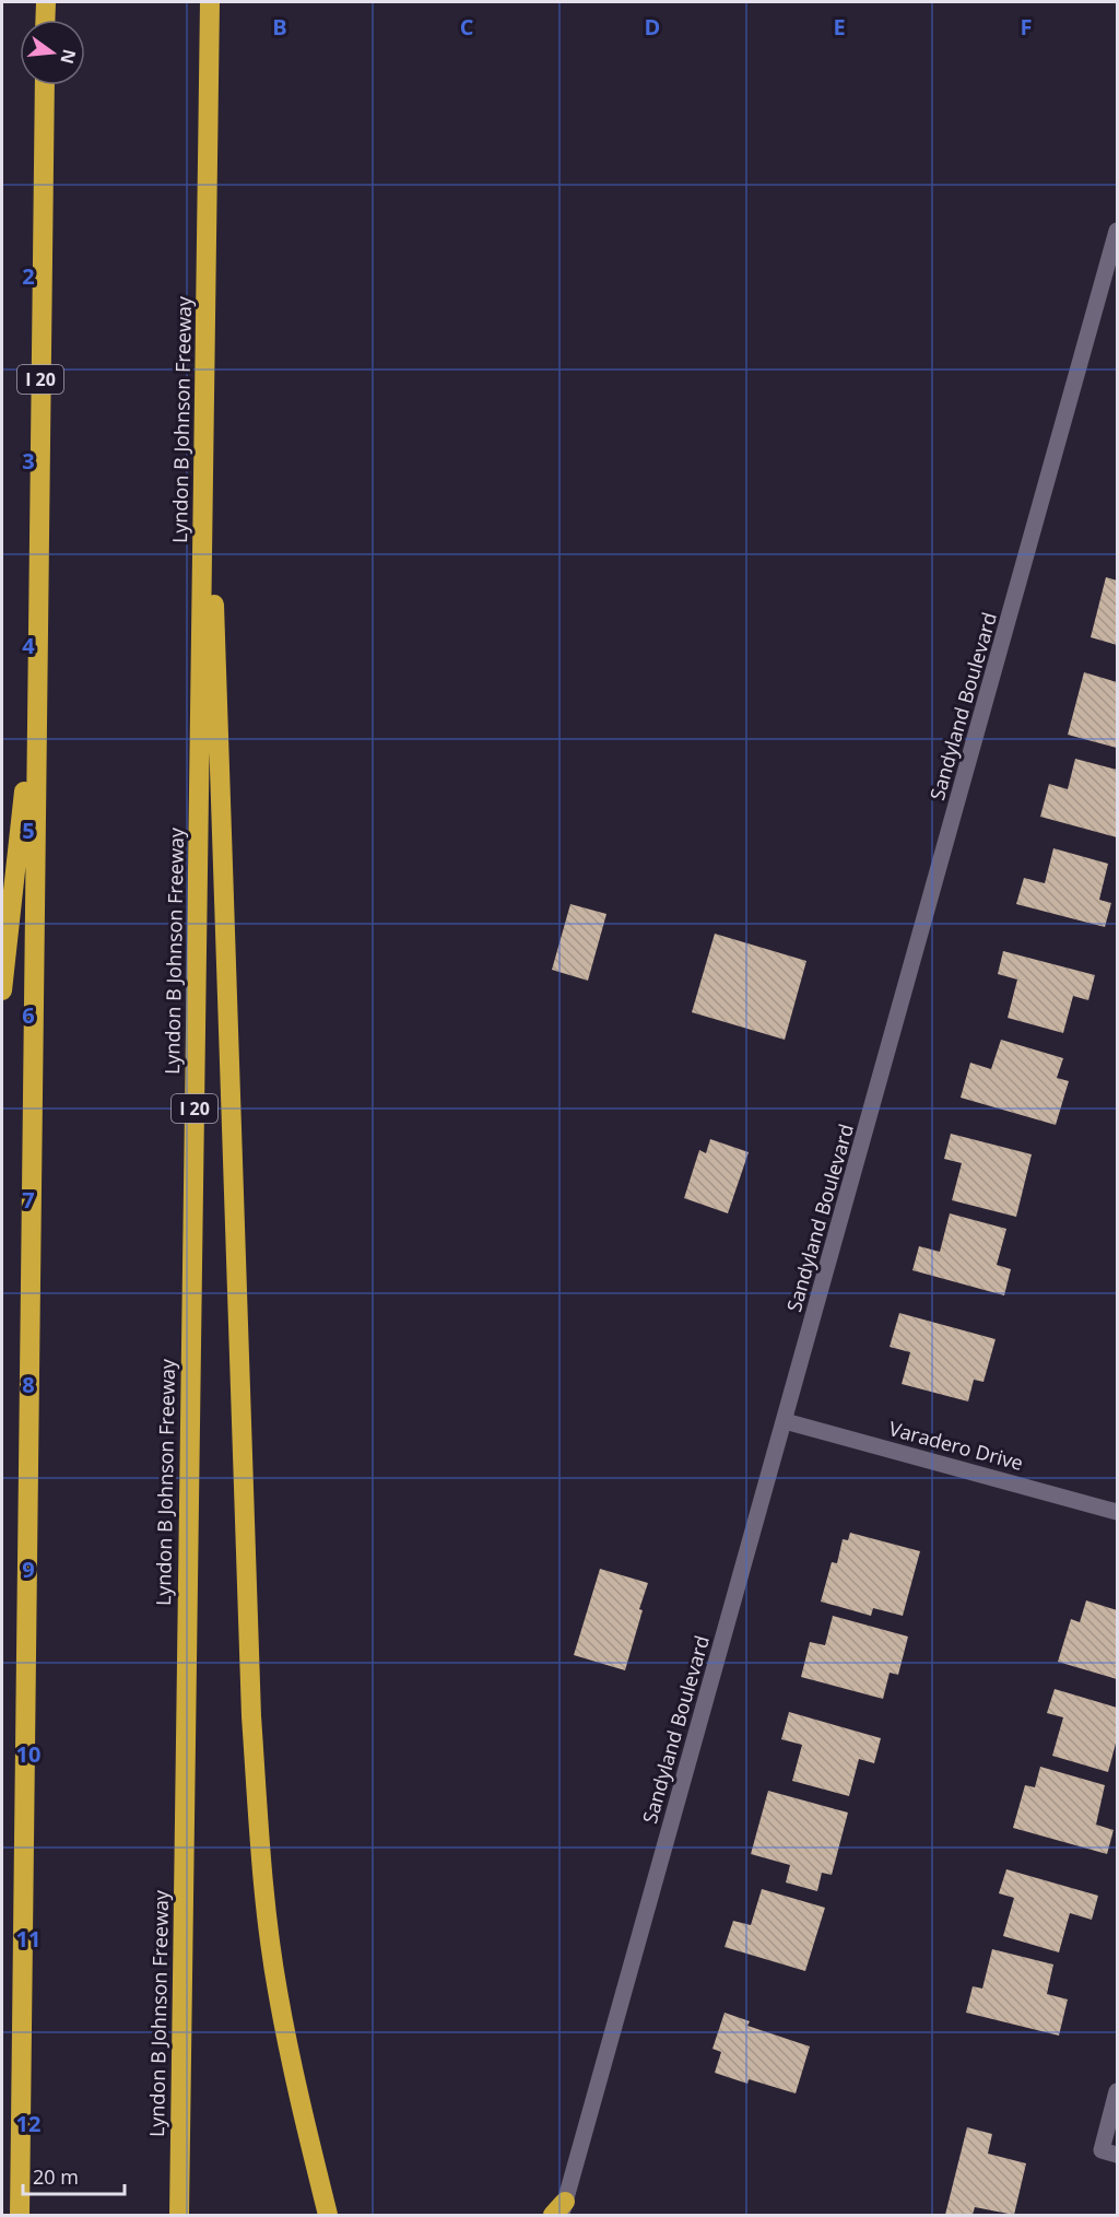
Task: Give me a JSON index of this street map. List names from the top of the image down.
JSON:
{
  "streets": {
    "highway": ["I 20", "Lyndon B Johnson Freeway"],
    "street": ["Sandyland Boulevard", "Varadero Drive"]
  },
  "crossings": [
    ["Sandyland Boulevard", "Varadero Drive"]
  ],
  "scale_bar": "20 m",
  "north": "right",
  "grid": {
    "columns": [
      "B",
      "C",
      "D",
      "E",
      "F"
    ],
    "rows": [
      "2",
      "3",
      "4",
      "5",
      "6",
      "7",
      "8",
      "9",
      "10",
      "11",
      "12"
    ]
  }
}
